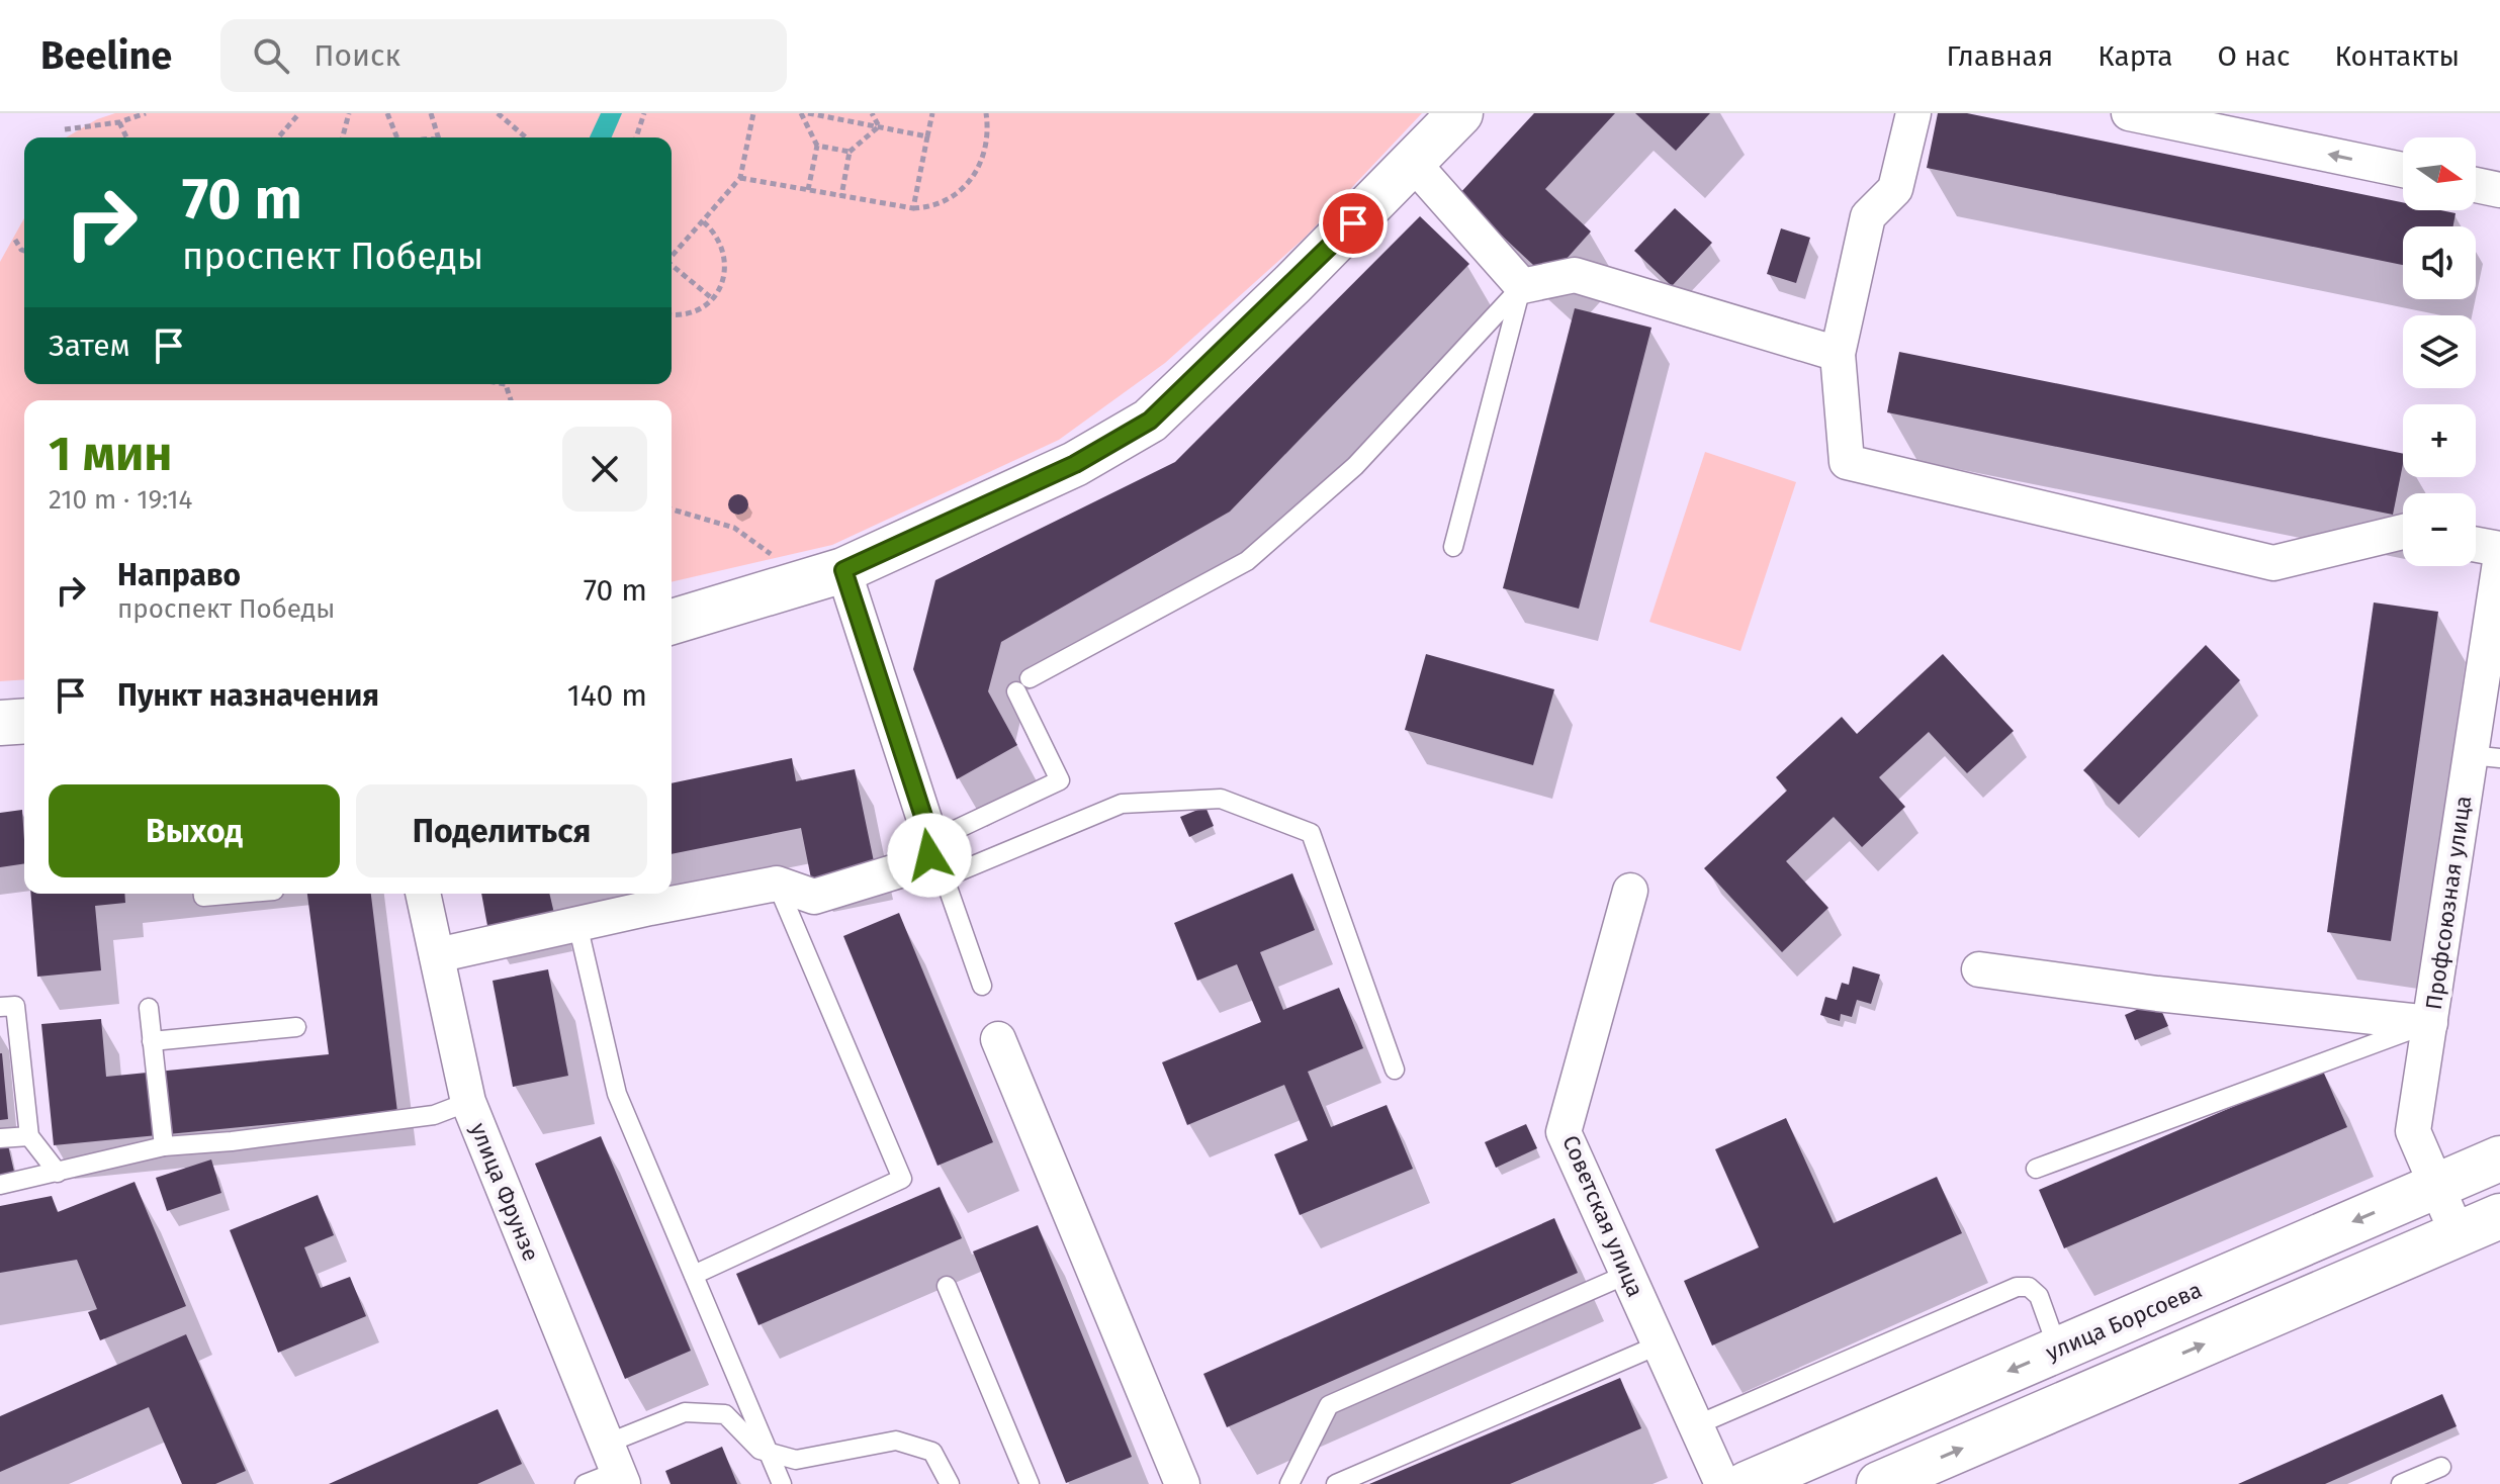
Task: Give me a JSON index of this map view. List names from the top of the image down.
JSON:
{
  "streets": {
    "main road": ["улица Борсоева"],
    "street": ["Профсоюзная улица", "улица Фрунзе", "Советская улица"]
  },
  "crossings": [
    ["Профсоюзная улица", "улица Борсоева"]
  ],
  "north": "right",
  "page": {
    "header": "Beeline",
    "search": "Поиск",
    "nav": [
      "Главная",
      "Карта",
      "О нас",
      "Контакты"
    ],
    "map_buttons": ["+", "−"],
    "turn": ["70 m", "проспект Победы"],
    "then": "Затем",
    "heading": ["1 мин", "210 m · 19:14"],
    "list": [
      {
        "name": "Направо",
        "note": "проспект Победы",
        "value": "70 m"
      },
      {
        "name": "Пункт назначения",
        "value": "140 m"
      }
    ],
    "buttons": ["Выход", "Поделиться"]
  }
}
